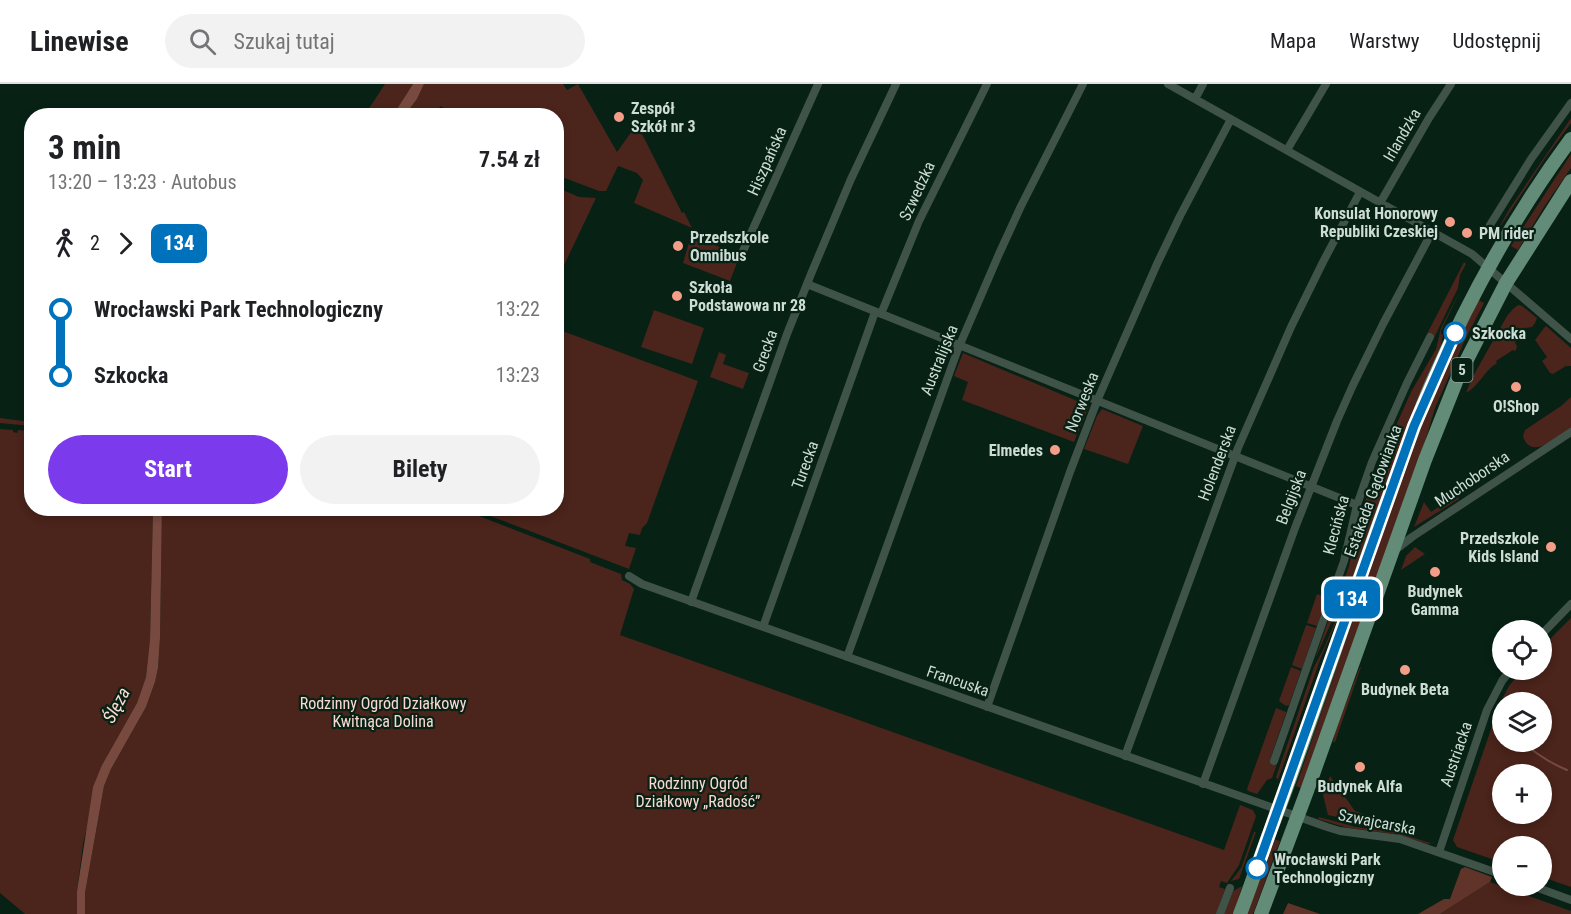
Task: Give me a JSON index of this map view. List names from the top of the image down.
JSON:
{
  "streets": {
    "main road": ["5", "Estakada Gądowianka"],
    "street": [
      "Irlandzka",
      "Hiszpańska",
      "Szwedzka",
      "Grecka",
      "Australijska",
      "Norweska",
      "Holenderska",
      "Turecka",
      "Muchoborska",
      "Belgijska",
      "Klecińska",
      "Francuska",
      "Austriacka",
      "Szwajcarska"
    ]
  },
  "crossings": [
    ["Szwedzka", "Turecka"],
    ["Grecka", "Francuska"],
    ["Australijska", "Francuska"],
    ["5", "Muchoborska"],
    ["5", "Estakada Gądowianka"],
    ["5", "Francuska"],
    ["5", "Szwajcarska"],
    ["Norweska", "Francuska"],
    ["Holenderska", "Francuska"],
    ["Turecka", "Francuska"],
    ["Estakada Gądowianka", "Francuska"],
    ["Estakada Gądowianka", "Szwajcarska"],
    ["Belgijska", "Francuska"],
    ["Francuska", "Szwajcarska"],
    ["Austriacka", "Szwajcarska"]
  ],
  "water": ["Ślęza"],
  "parks": ["Rodzinny Ogród Działkowy Kwitnąca Dolina", "Rodzinny Ogród Działkowy „Radość”"],
  "places": [
    "Zespół Szkół nr 3",
    "Konsulat Honorowy Republiki Czeskiej",
    "PM rider",
    "Przedszkole Omnibus",
    "Szkoła Podstawowa nr 28",
    "Szkocka",
    "O!Shop",
    "Elmedes",
    "Przedszkole Kids Island",
    "Budynek Gamma",
    "Budynek Beta",
    "Budynek Alfa",
    "Wrocławski Park Technologiczny"
  ],
  "lines": ["bus line 134"],
  "page": {
    "header": "Linewise",
    "search": "Szukaj tutaj",
    "nav": ["Mapa", "Warstwy", "Udostępnij"],
    "on_map": "134",
    "heading": ["3 min", "13:20 – 13:23 · Autobus", "7.54 zł"],
    "legs": ["2", "134"],
    "list": [
      {
        "name": "Wrocławski Park Technologiczny",
        "value": "13:22"
      },
      {
        "name": "Szkocka",
        "value": "13:23"
      }
    ],
    "buttons": ["Start", "Bilety"],
    "map_buttons": ["+", "−"]
  }
}
